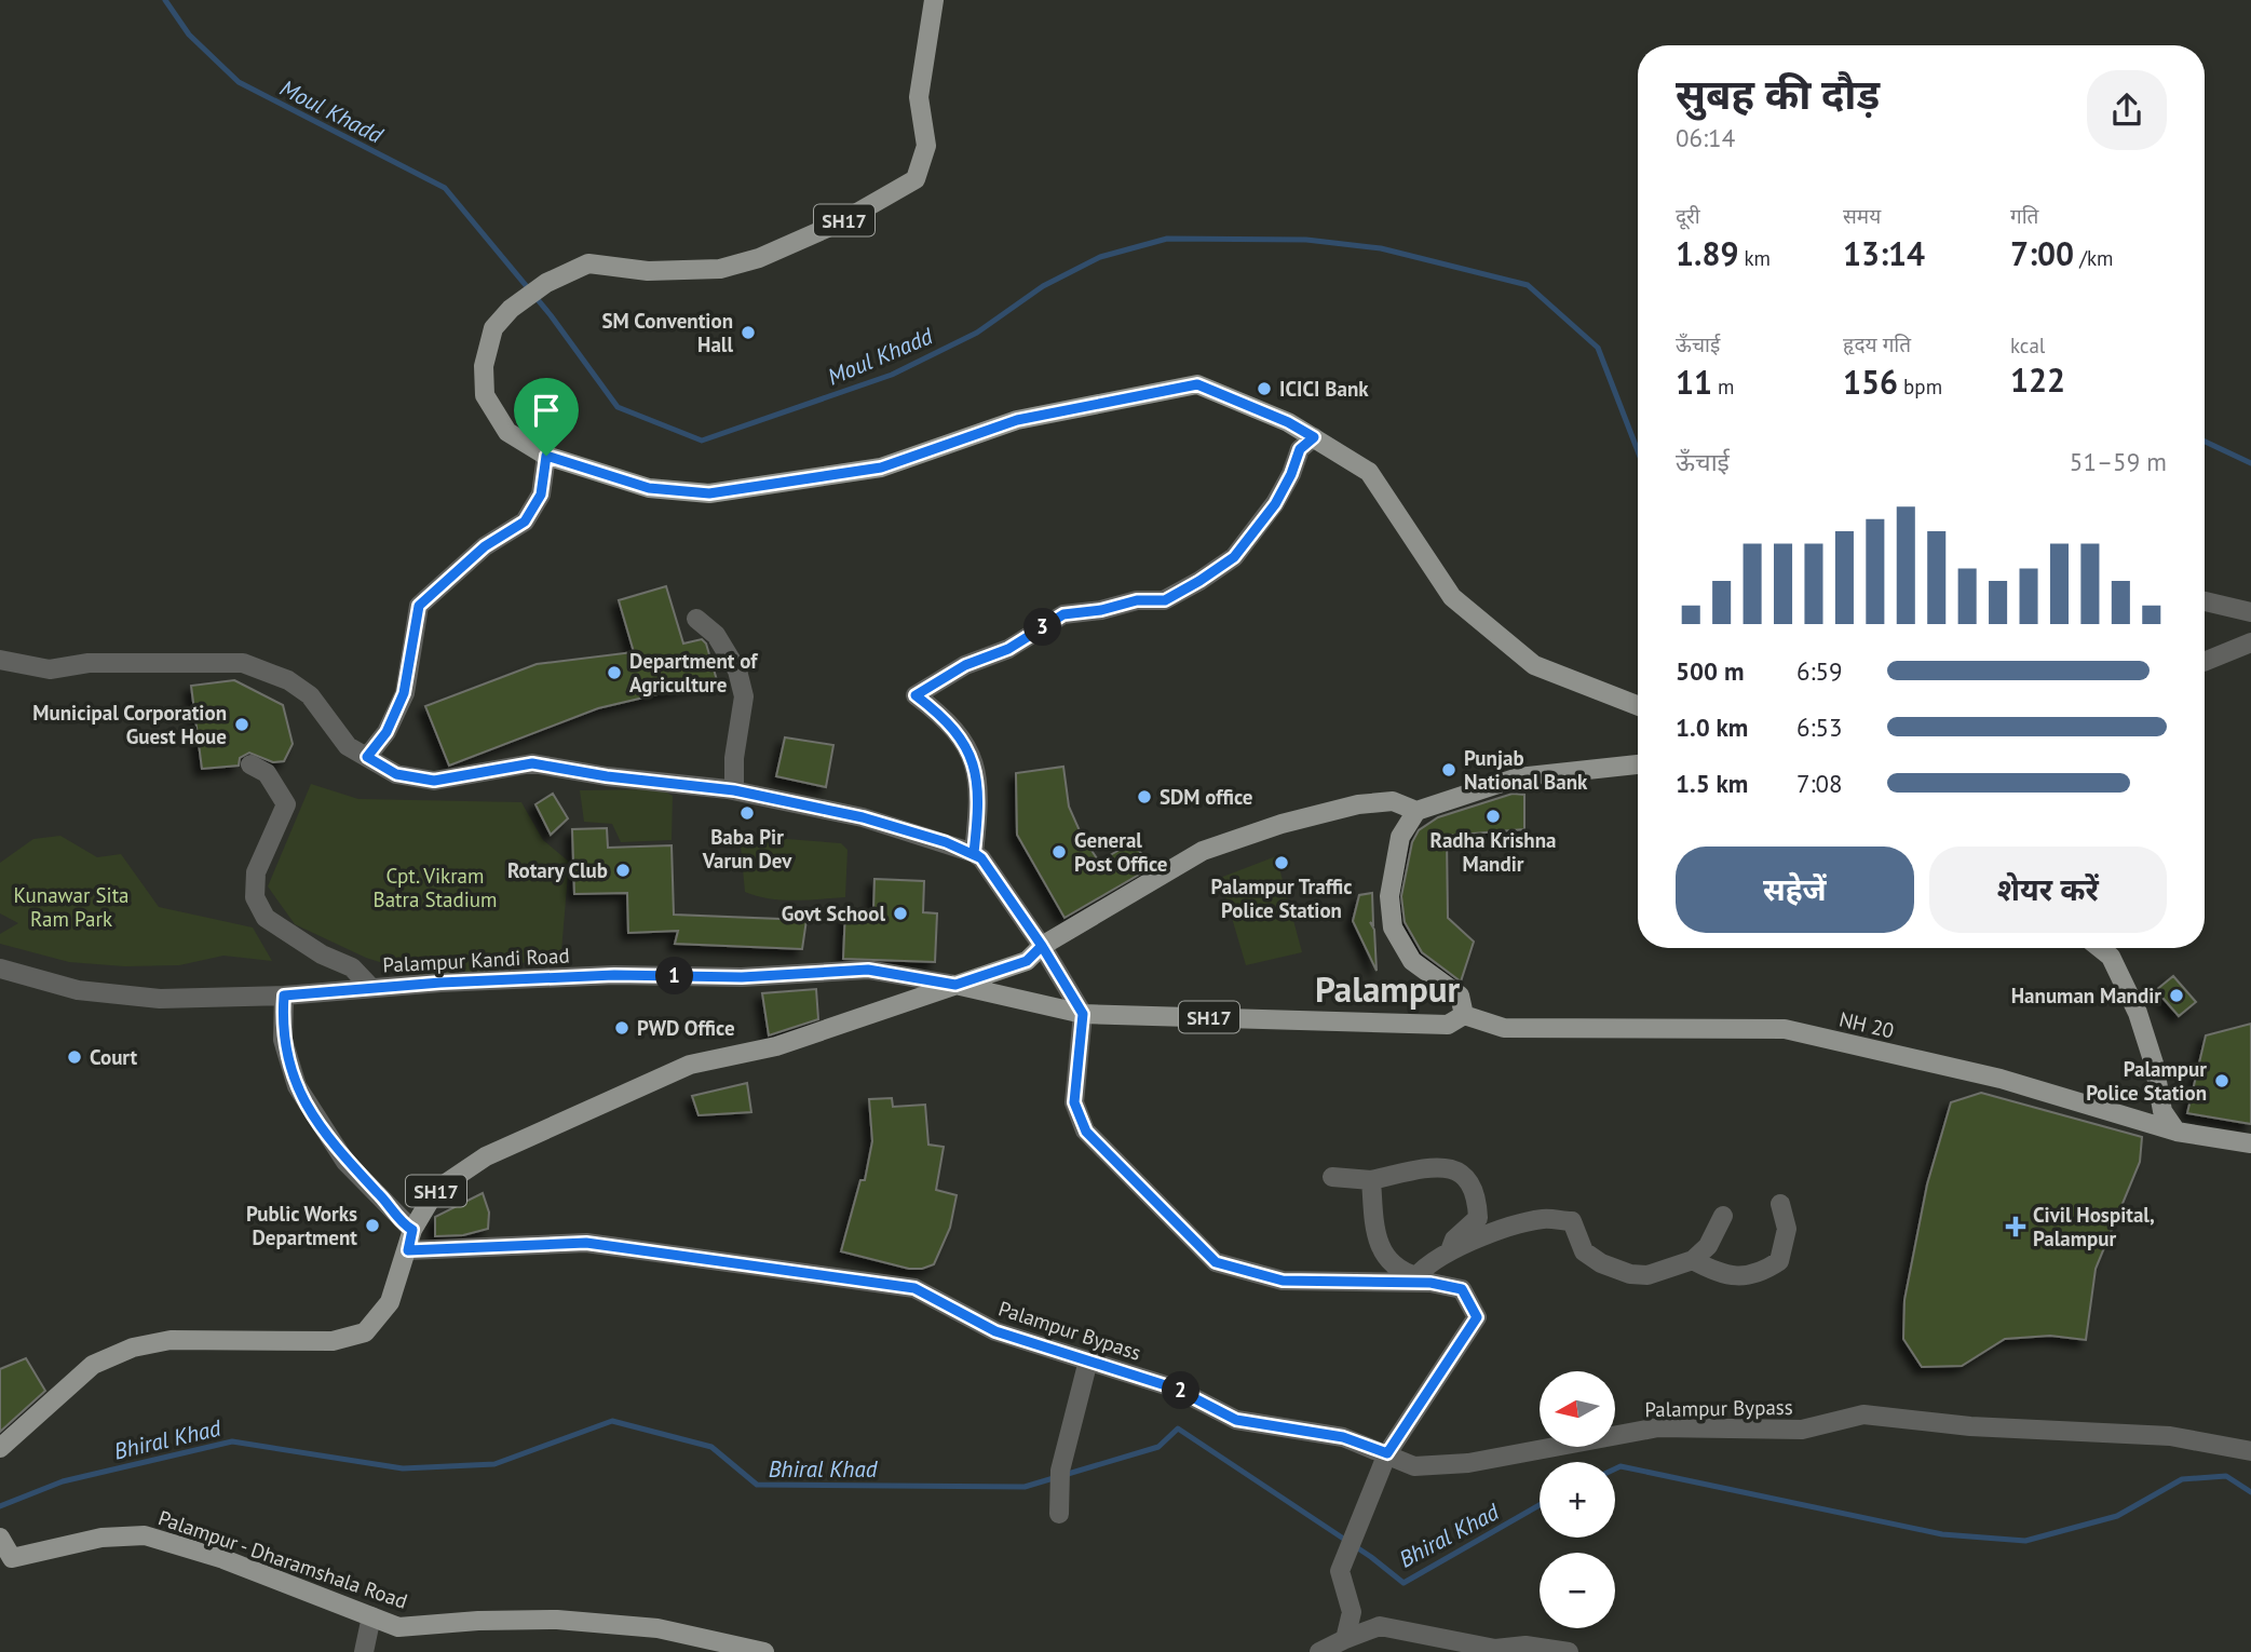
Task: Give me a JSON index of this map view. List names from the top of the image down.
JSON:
{
  "streets": {
    "main road": ["SH17", "NH 20", "Palampur - Dharamshala Road"],
    "street": ["Palampur Kandi Road", "Palampur Bypass"]
  },
  "crossings": [
    ["SH17", "Palampur Kandi Road"],
    ["SH17", "NH 20"],
    ["SH17", "Palampur Bypass"]
  ],
  "districts": ["Palampur"],
  "water": ["Moul Khadd", "Bhiral Khad"],
  "parks": ["Cpt. Vikram Batra Stadium", "Kunawar Sita Ram Park"],
  "places": {
    "other": [
      "SM Convention Hall",
      "ICICI Bank",
      "Department of Agriculture",
      "Municipal Corporation Guest Houe",
      "Punjab National Bank",
      "SDM office",
      "Baba Pir Varun Dev",
      "Radha Krishna Mandir",
      "General Post Office",
      "Palampur Traffic Police Station",
      "Rotary Club",
      "Govt School",
      "Hanuman Mandir",
      "PWD Office",
      "Court",
      "Palampur Police Station",
      "Public Works Department"
    ],
    "health": ["Civil Hospital, Palampur"]
  },
  "north": "left",
  "page": {
    "heading": ["सुबह की दौड़", "06:14"],
    "stats": [
      ["दूरी", "1.89 km"],
      ["समय", "13:14"],
      ["गति", "7:00 /km"],
      ["ऊँचाई", "11 m"],
      ["हृदय गति", "156 bpm"],
      ["kcal", "122"]
    ],
    "chart": ["ऊँचाई", "51–59 m"],
    "pins": ["3", "1", "2"],
    "list": [
      {
        "name": "500 m",
        "note": "6:59"
      },
      {
        "name": "1.0 km",
        "note": "6:53"
      },
      {
        "name": "1.5 km",
        "note": "7:08"
      }
    ],
    "buttons": ["सहेजें", "शेयर करें"],
    "map_buttons": ["+", "−"]
  }
}
